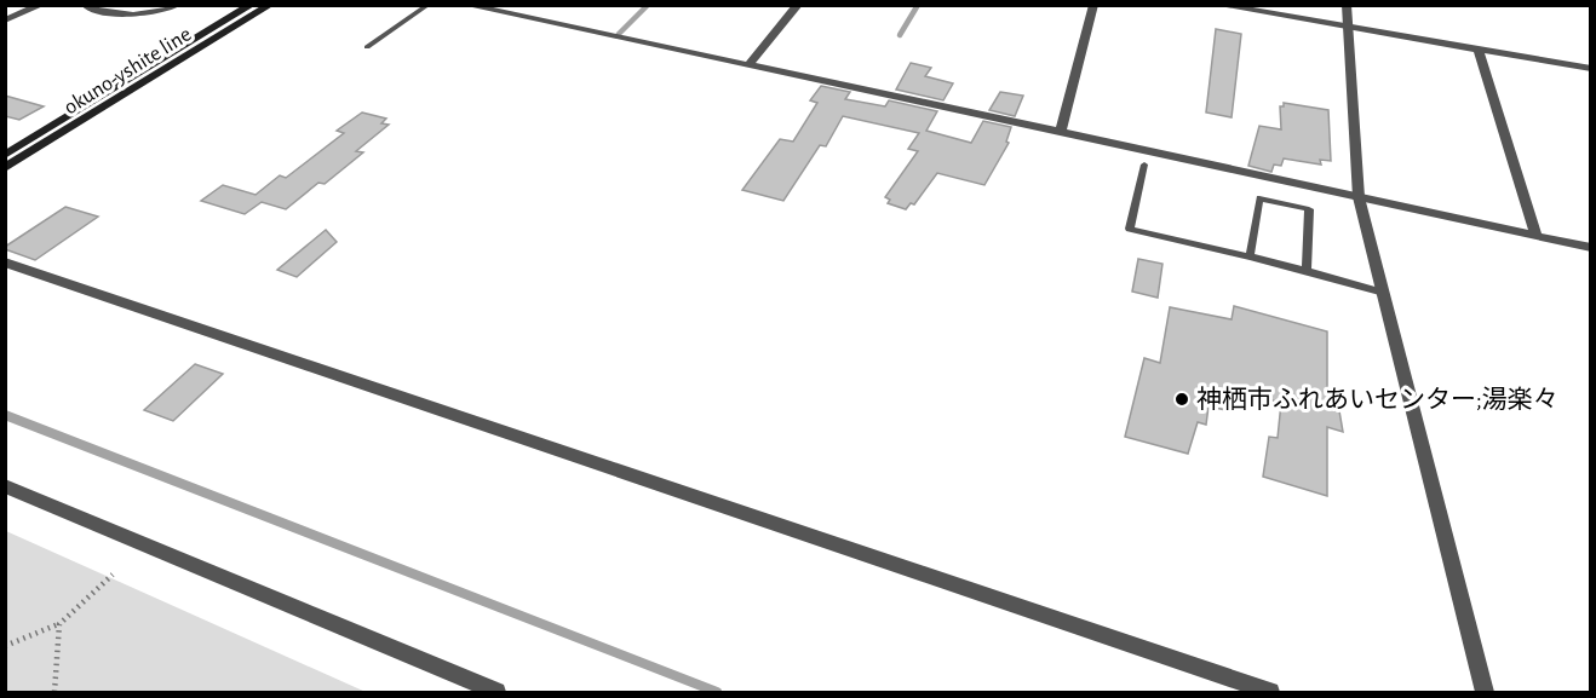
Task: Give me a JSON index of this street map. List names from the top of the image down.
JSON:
{
  "streets": {
    "main road": ["okuno-yshite line"]
  },
  "places": ["神栖市ふれあいセンター;湯楽々"]
}
